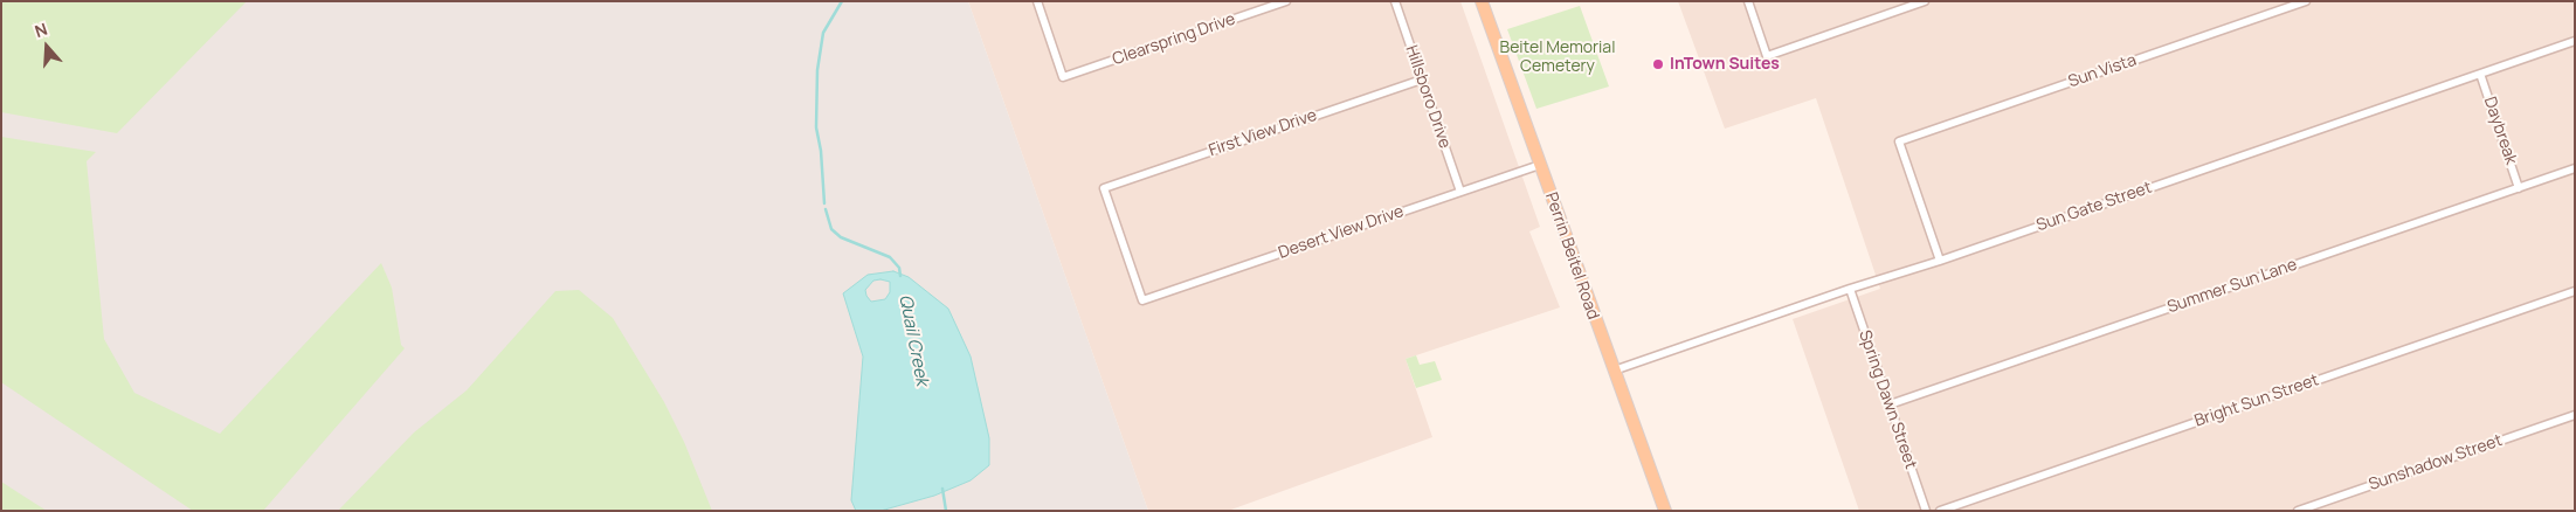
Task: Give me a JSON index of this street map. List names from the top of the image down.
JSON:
{
  "streets": {
    "main road": ["Perrin Beitel Road"],
    "street": [
      "Clearspring Drive",
      "Sun Vista",
      "Hillsboro Drive",
      "Daybreak",
      "First View Drive",
      "Sun Gate Street",
      "Desert View Drive",
      "Summer Sun Lane",
      "Spring Dawn Street",
      "Bright Sun Street",
      "Sunshadow Street"
    ]
  },
  "crossings": [
    ["Sun Vista", "Sun Gate Street"],
    ["Hillsboro Drive", "First View Drive"],
    ["Hillsboro Drive", "Desert View Drive"],
    ["Daybreak", "Sun Gate Street"],
    ["Daybreak", "Summer Sun Lane"],
    ["First View Drive", "Desert View Drive"],
    ["Sun Gate Street", "Perrin Beitel Road"],
    ["Sun Gate Street", "Spring Dawn Street"],
    ["Desert View Drive", "Perrin Beitel Road"],
    ["Summer Sun Lane", "Spring Dawn Street"]
  ],
  "water": ["Quail Creek"],
  "parks": ["Beitel Memorial Cemetery"],
  "places": ["InTown Suites"],
  "north": "top"
}
